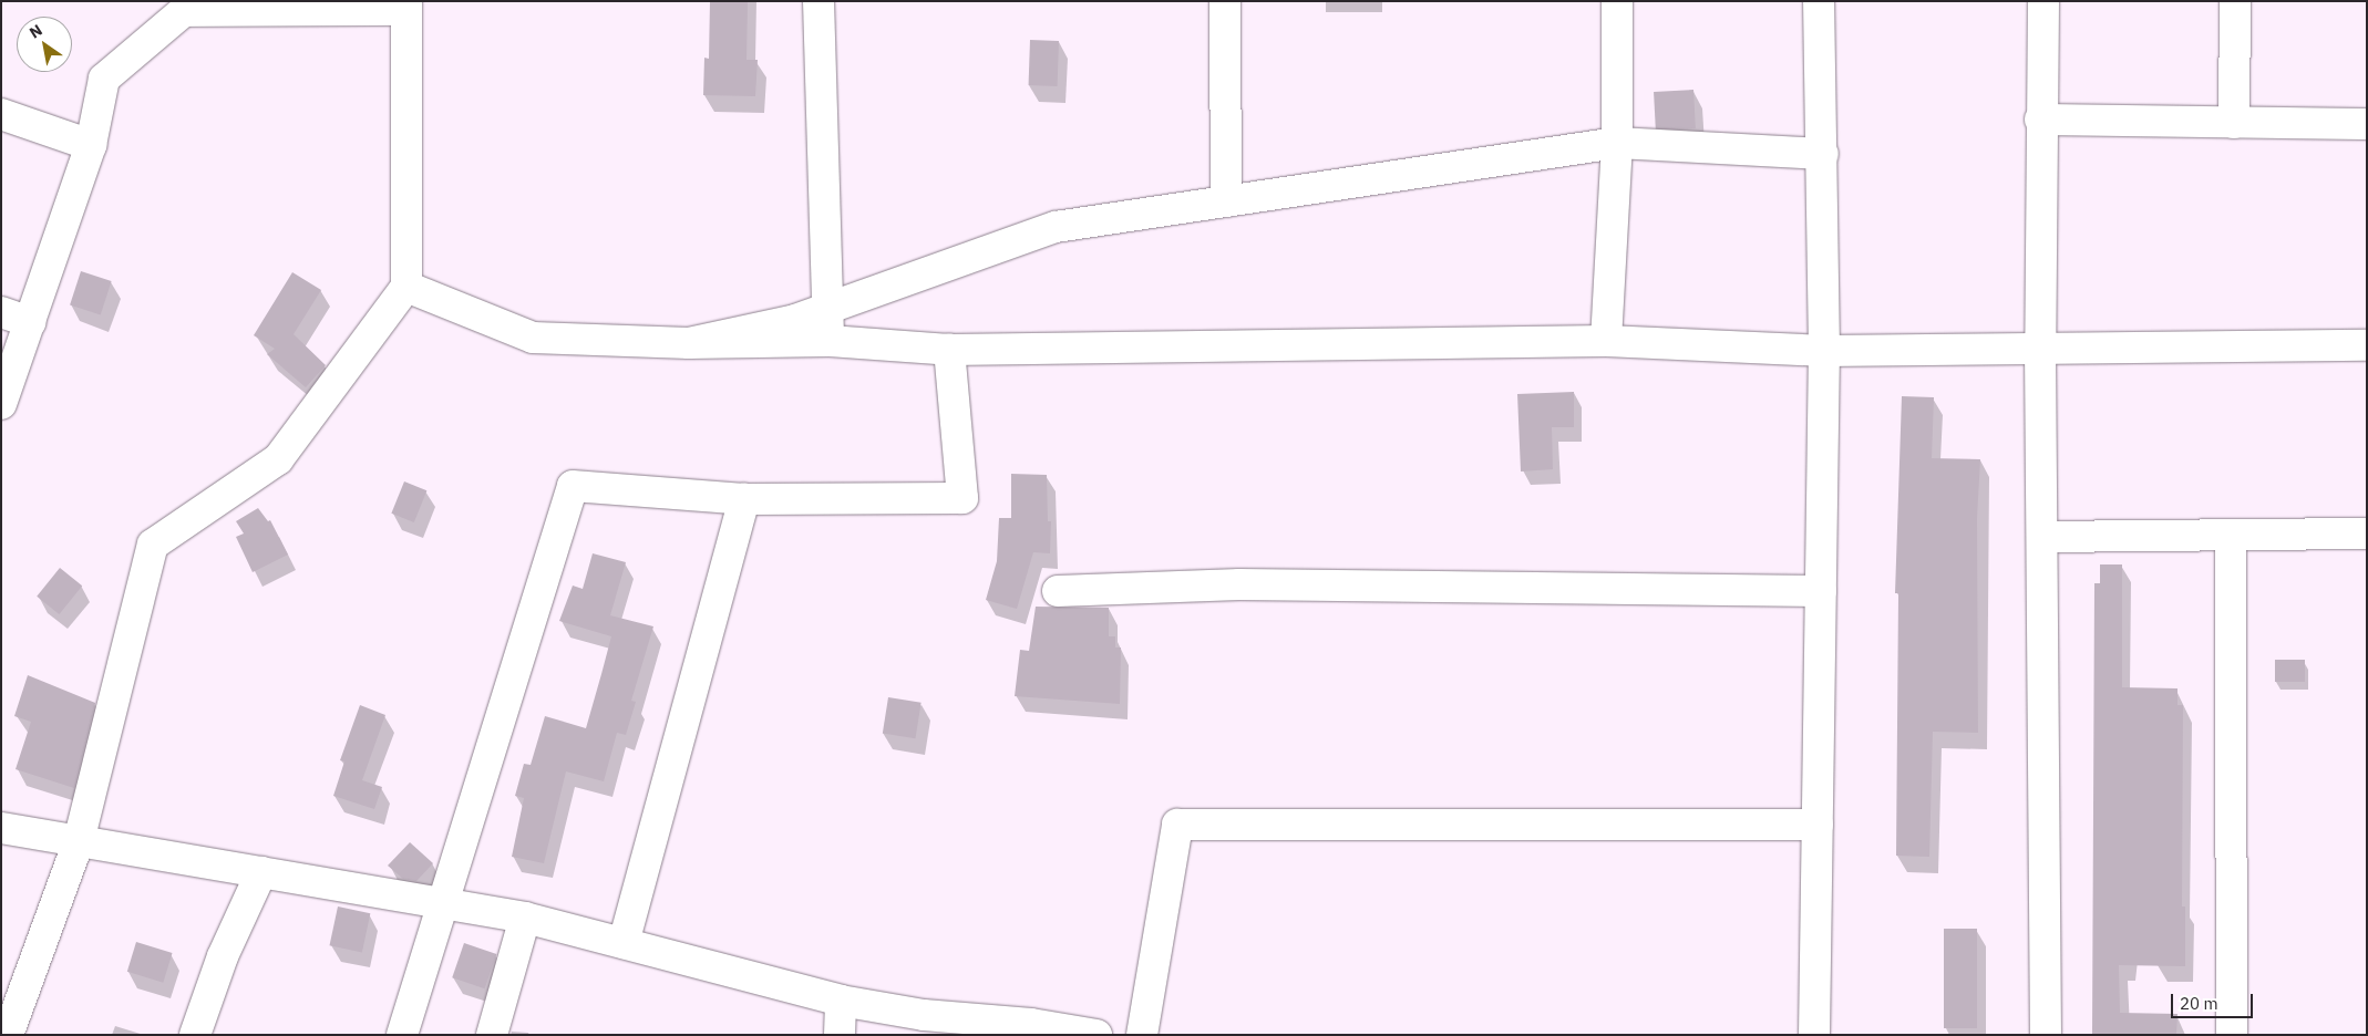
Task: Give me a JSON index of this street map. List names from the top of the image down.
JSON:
{
  "scale_bar": "20 m",
  "north": "top left"
}
